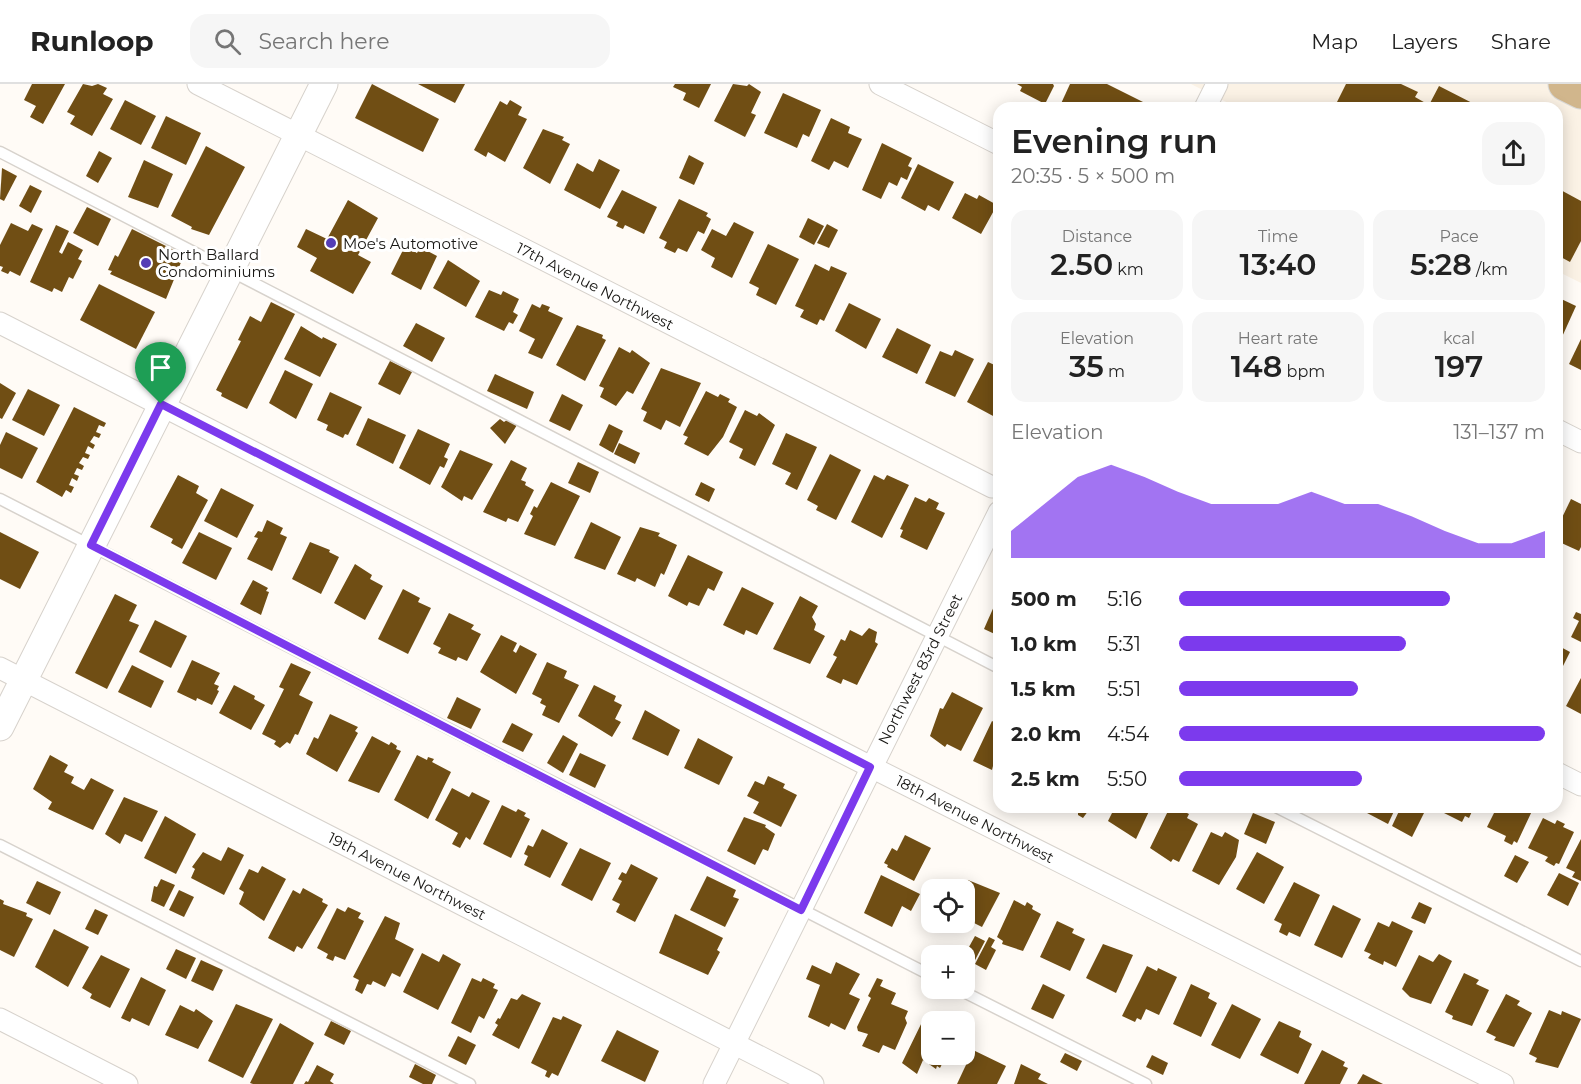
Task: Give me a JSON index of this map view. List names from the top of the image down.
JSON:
{
  "streets": {
    "street": [
      "17th Avenue Northwest",
      "Northwest 83rd Street",
      "18th Avenue Northwest",
      "19th Avenue Northwest"
    ]
  },
  "crossings": [
    ["Northwest 83rd Street", "18th Avenue Northwest"],
    ["Northwest 83rd Street", "19th Avenue Northwest"]
  ],
  "places": ["Moe's Automotive", "North Ballard Condominiums"],
  "page": {
    "header": "Runloop",
    "search": "Search here",
    "nav": ["Map", "Layers", "Share"],
    "heading": ["Evening run", "20:35 · 5 × 500 m"],
    "stats": [
      ["Distance", "2.50 km"],
      ["Time", "13:40"],
      ["Pace", "5:28 /km"],
      ["Elevation", "35 m"],
      ["Heart rate", "148 bpm"],
      ["kcal", "197"]
    ],
    "chart": ["Elevation", "131–137 m"],
    "list": [
      {
        "name": "500 m",
        "note": "5:16"
      },
      {
        "name": "1.0 km",
        "note": "5:31"
      },
      {
        "name": "1.5 km",
        "note": "5:51"
      },
      {
        "name": "2.0 km",
        "note": "4:54"
      },
      {
        "name": "2.5 km",
        "note": "5:50"
      }
    ],
    "map_buttons": ["+", "−"]
  }
}
